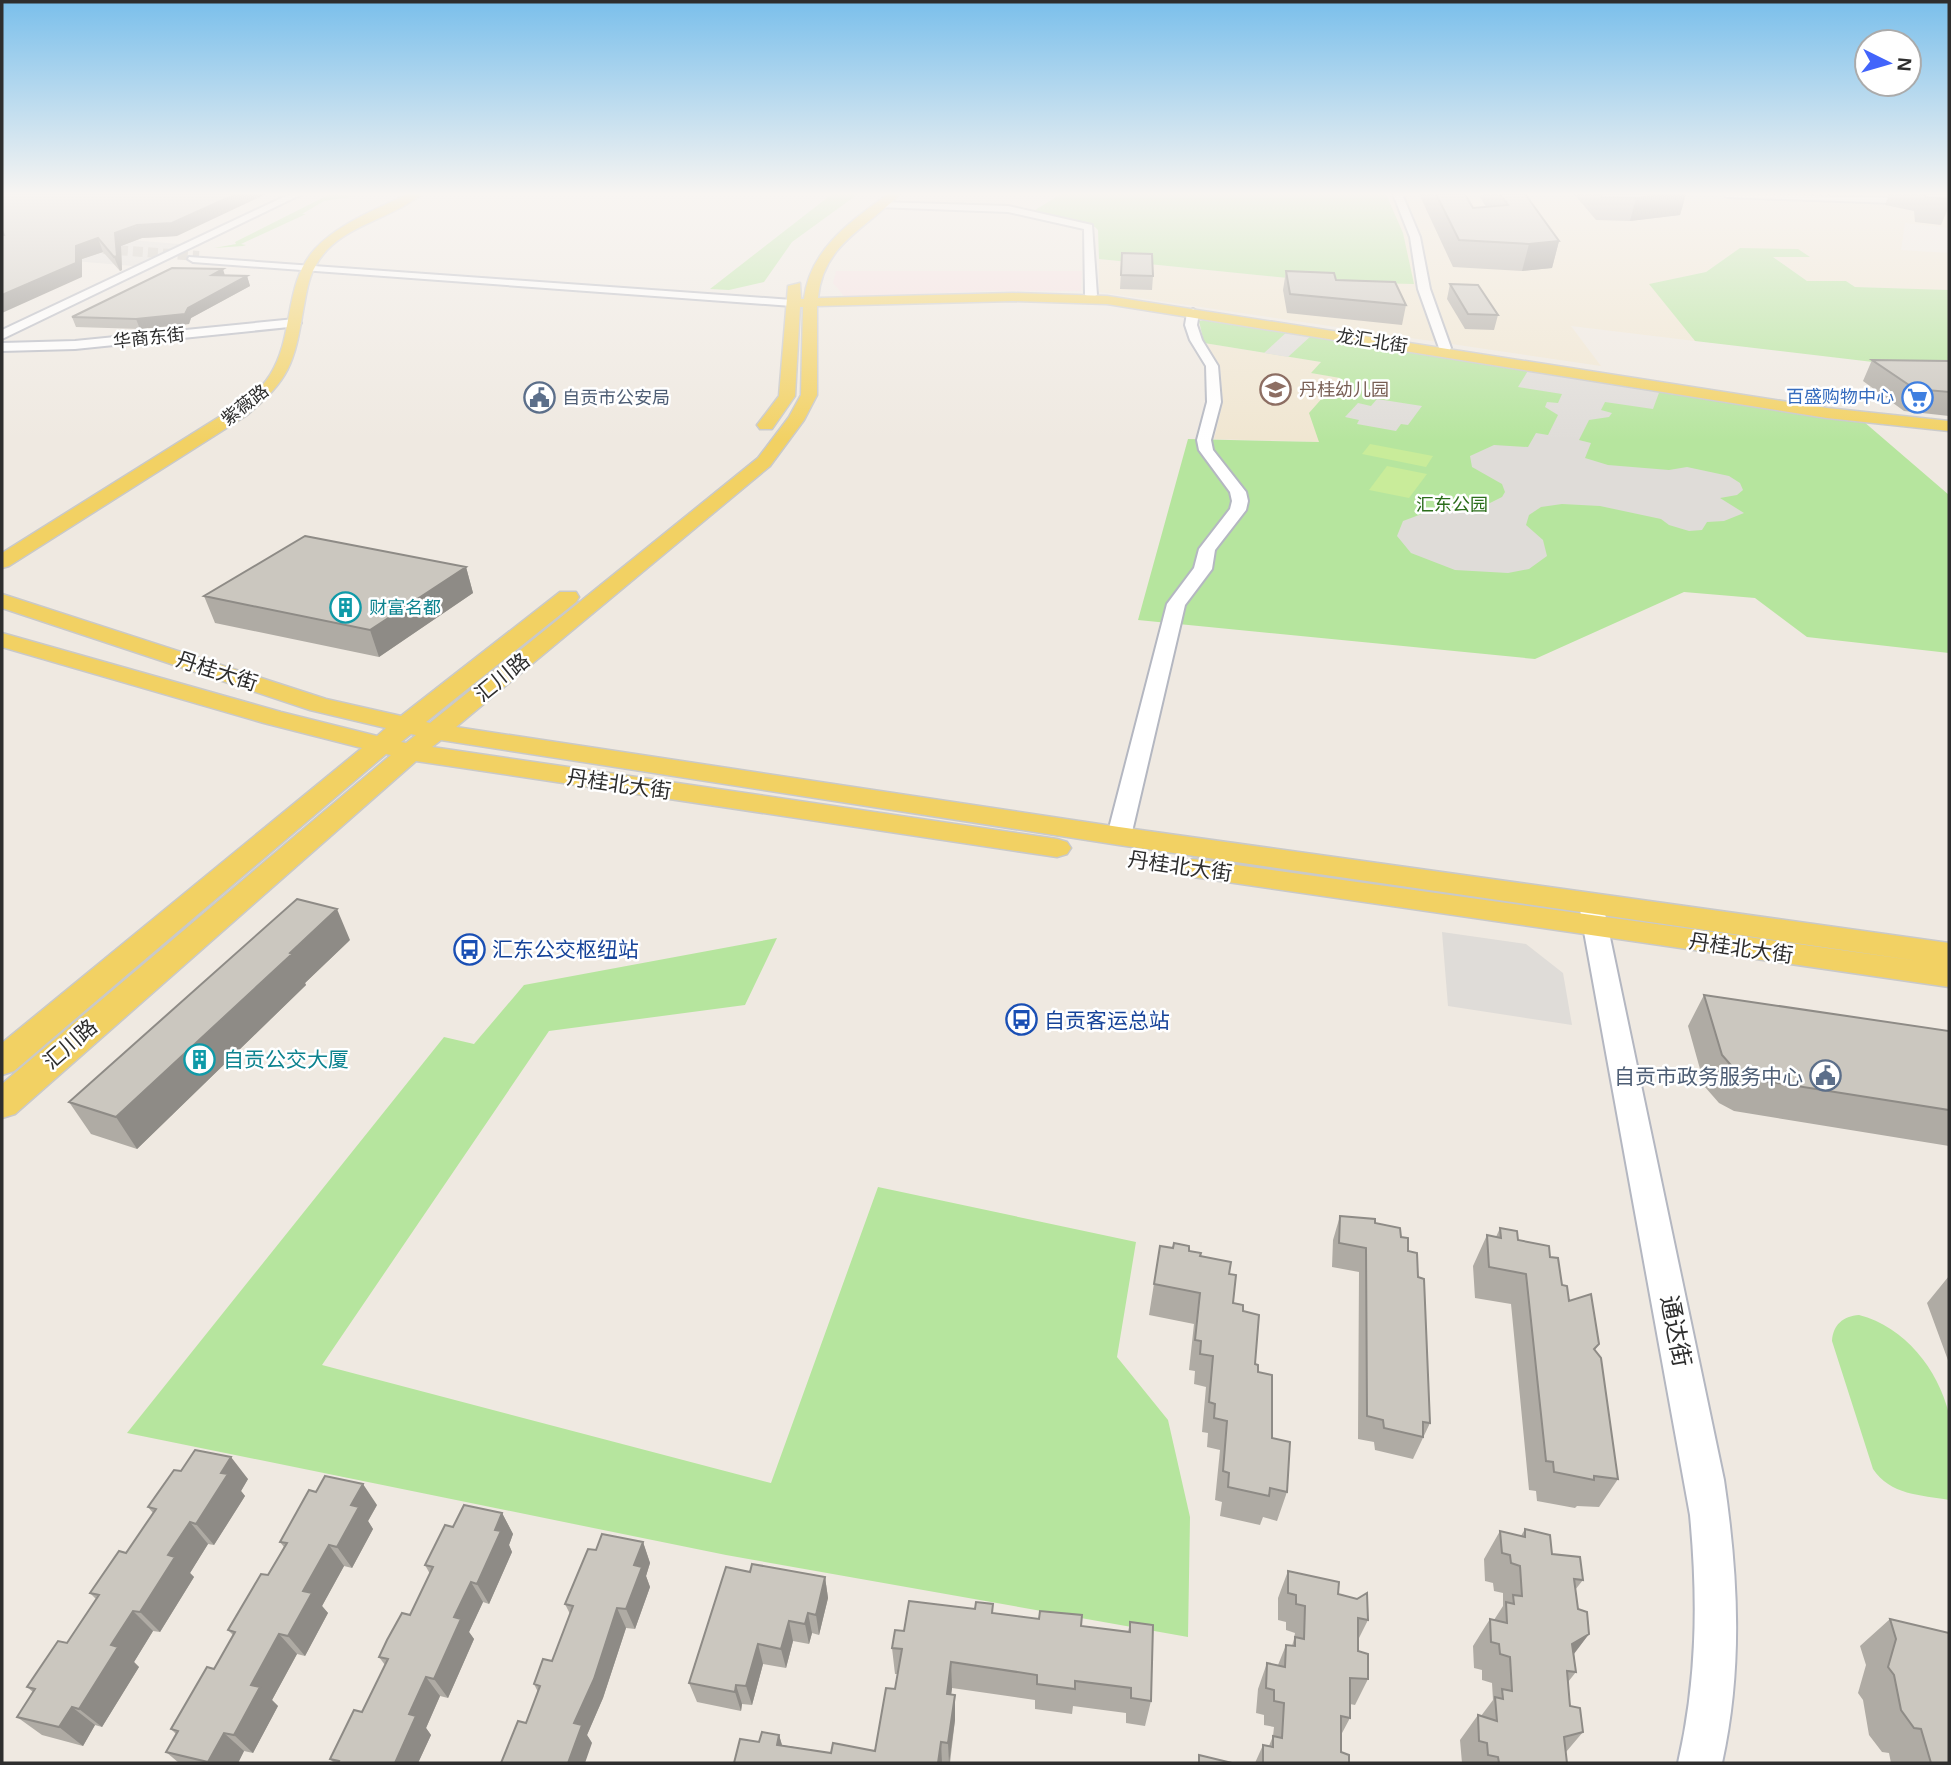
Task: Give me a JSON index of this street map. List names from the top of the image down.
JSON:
{
  "streets": {
    "main road": [
      "龙汇北街",
      "紫薇路",
      "丹桂大街",
      "汇川路",
      "丹桂北大街"
    ],
    "street": ["华商东街", "通达街"]
  },
  "crossings": [
    ["华商东街", "紫薇路"],
    ["龙汇北街", "汇川路"],
    ["丹桂大街", "汇川路"],
    ["丹桂大街", "丹桂北大街"],
    ["汇川路", "丹桂北大街"],
    ["丹桂北大街", "通达街"]
  ],
  "parks": ["汇东公园"],
  "places": {
    "school or university": ["丹桂幼儿园"],
    "supermarket": ["百盛购物中心"],
    "public building": ["自贡市公安局", "自贡市政务服务中心"],
    "building": ["财富名都", "自贡公交大厦"],
    "bus stop": ["汇东公交枢纽站", "自贡客运总站"]
  },
  "north": "right"
}
